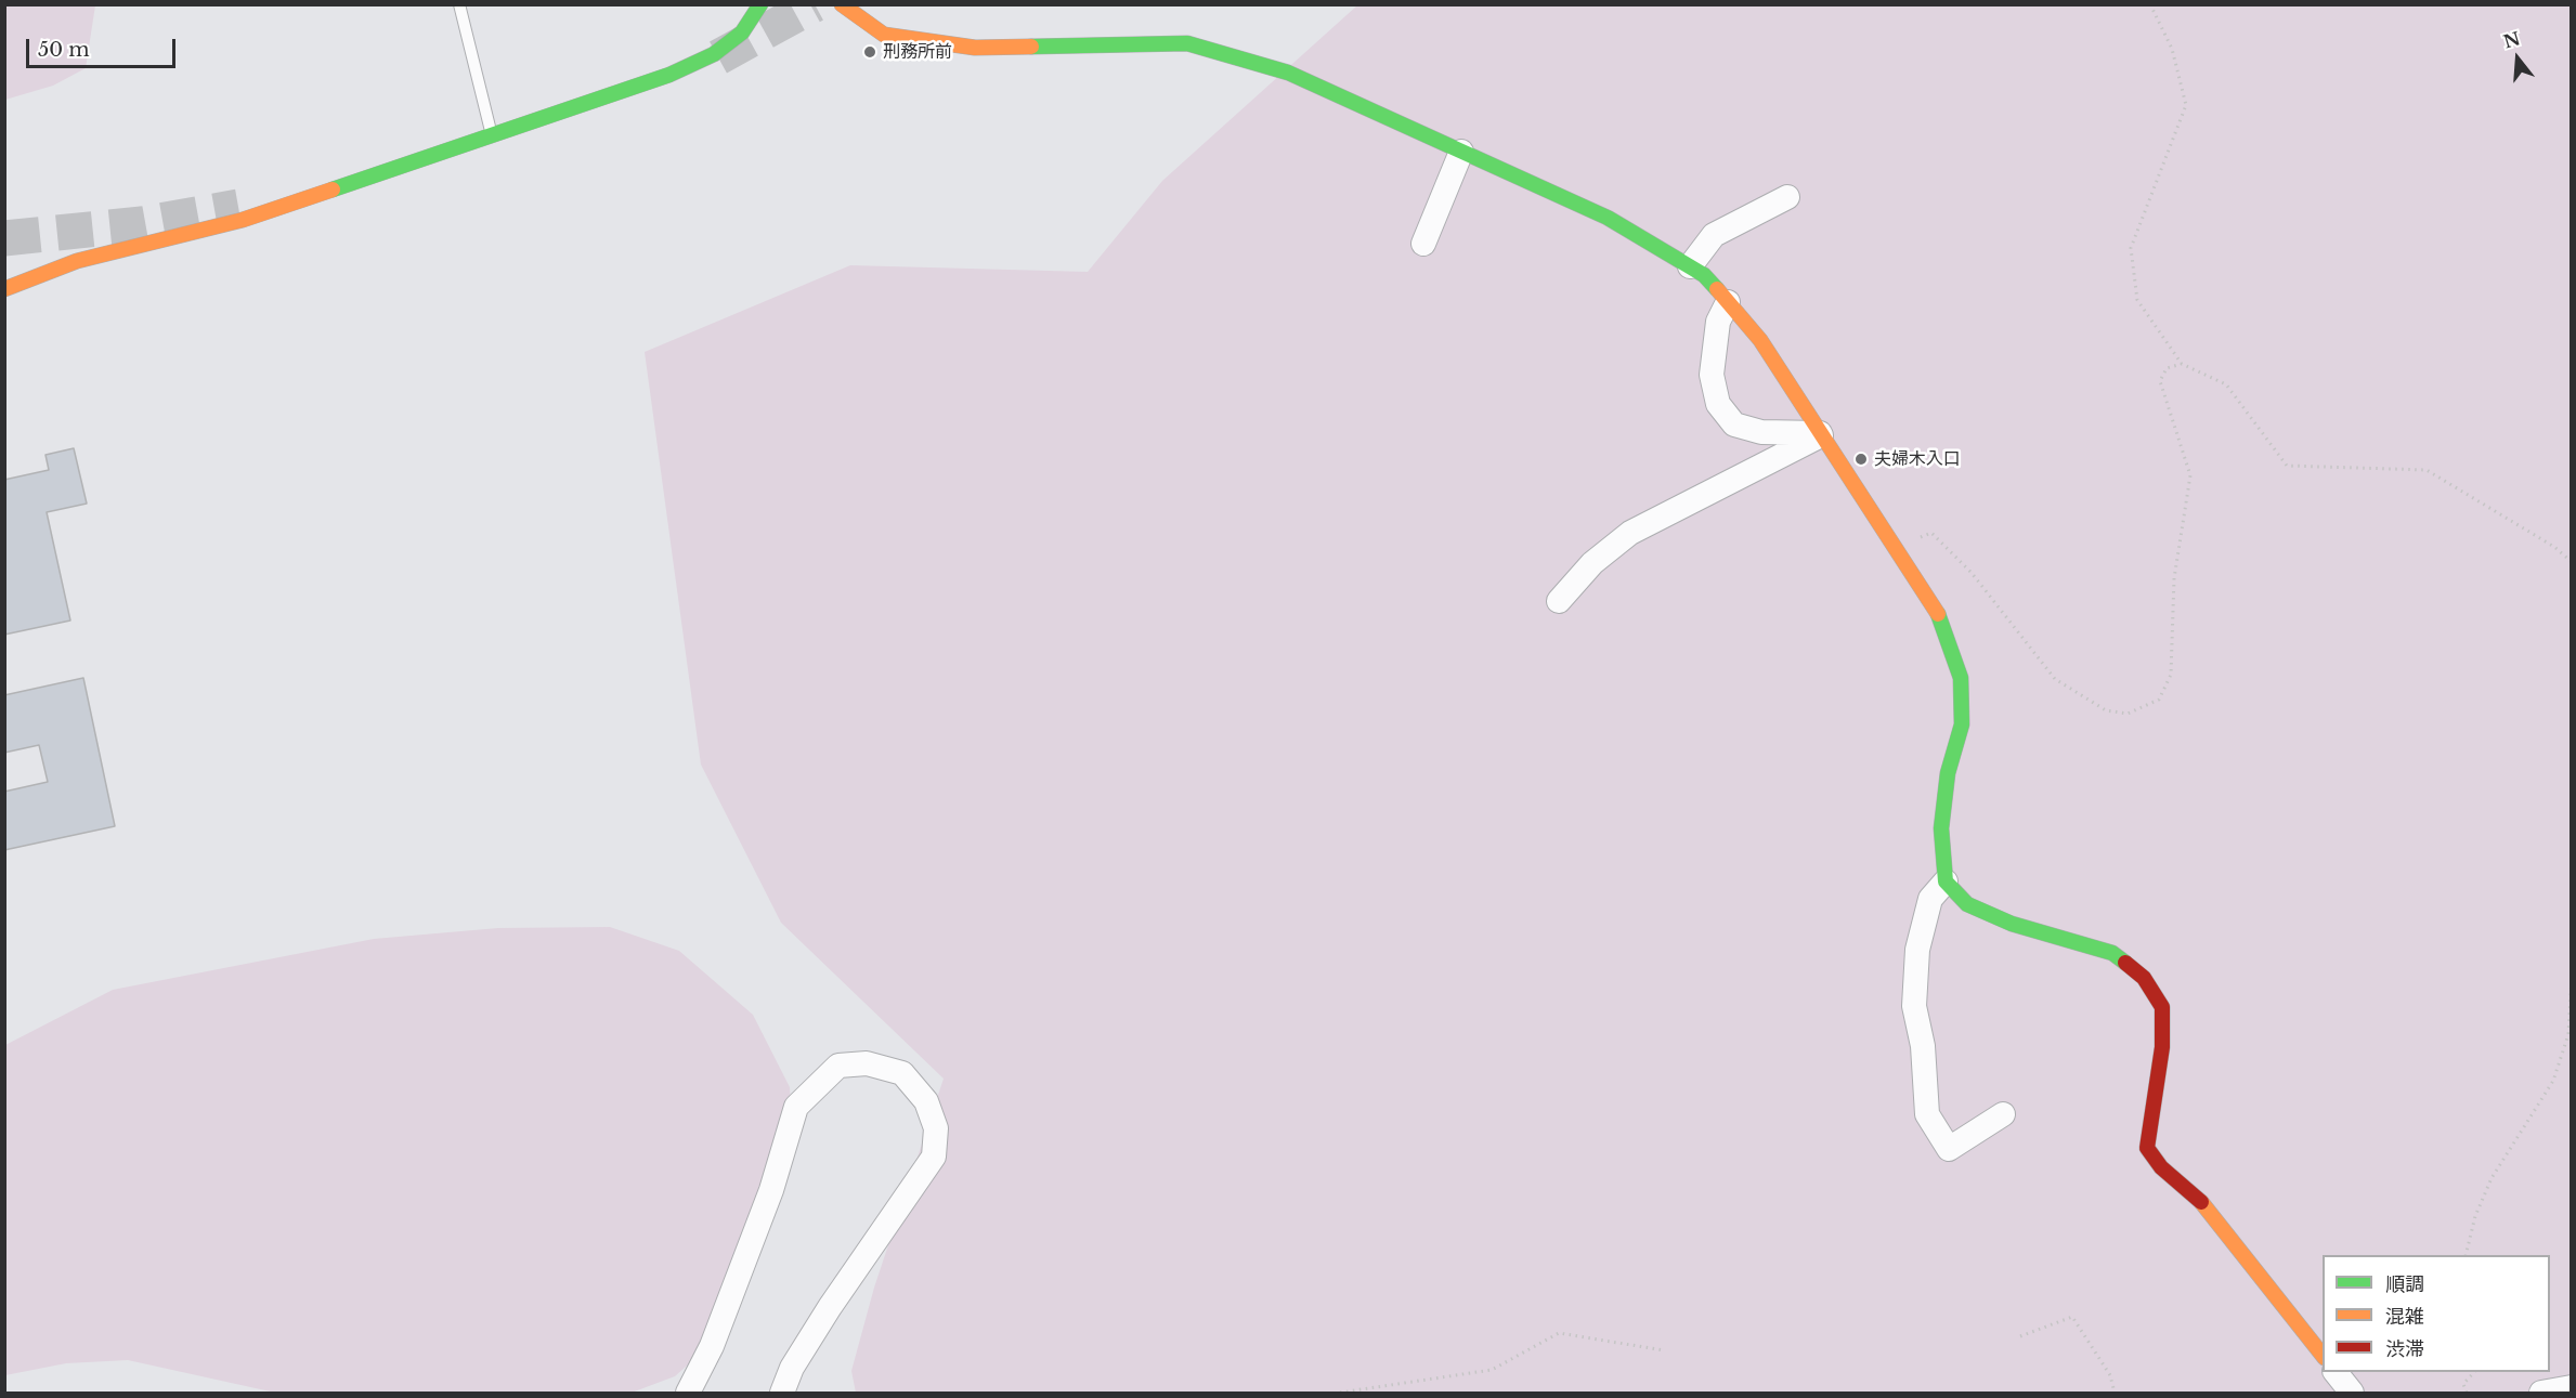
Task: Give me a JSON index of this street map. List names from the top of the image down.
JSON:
{
  "places": ["刑務所前", "夫婦木入口"],
  "legend": ["順調", "混雑", "渋滞"],
  "scale_bar": "50 m",
  "north": "top"
}
